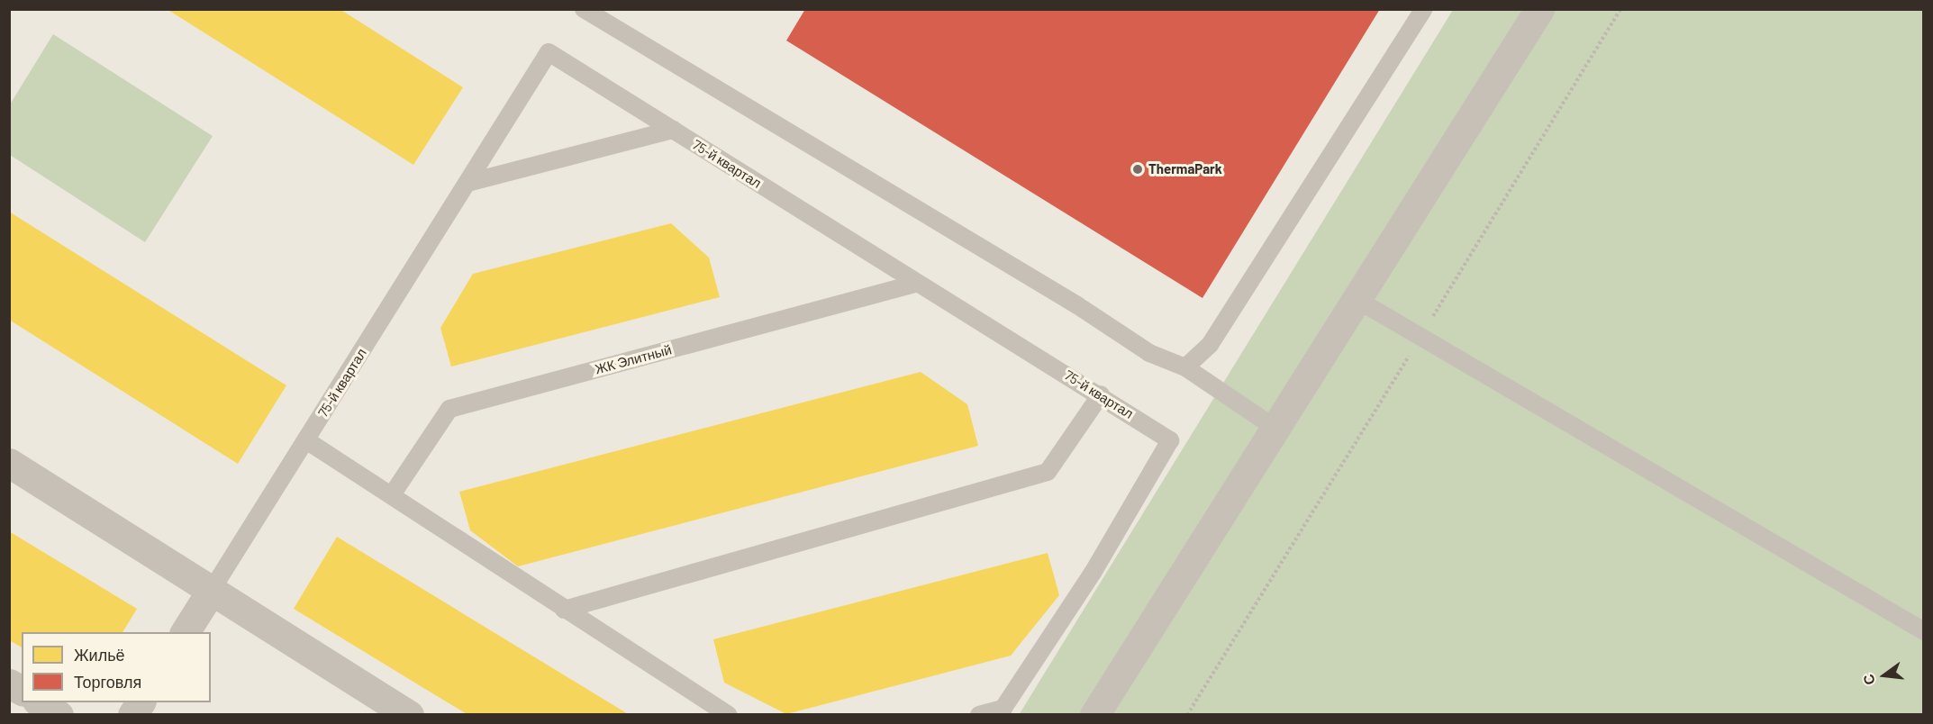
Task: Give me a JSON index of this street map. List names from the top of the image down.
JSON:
{
  "streets": {
    "lane": ["75-й квартал", "ЖК Элитный"]
  },
  "crossings": [
    ["75-й квартал", "ЖК Элитный"]
  ],
  "places": ["ThermaPark"],
  "legend": ["Жильё", "Торговля"],
  "north": "left"
}
